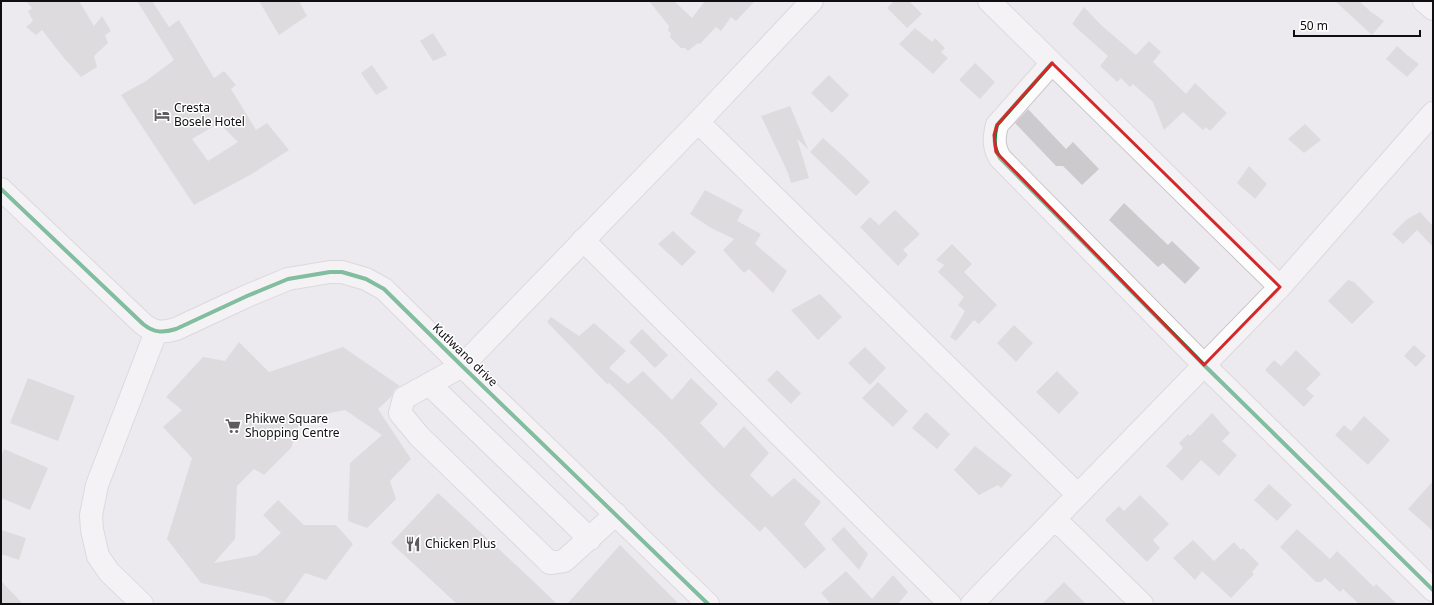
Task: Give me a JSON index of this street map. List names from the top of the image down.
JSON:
{
  "streets": {
    "street": ["Kutlwano drive"]
  },
  "places": {
    "hotel": ["Cresta Bosele Hotel"],
    "supermarket": ["Phikwe Square Shopping Centre"],
    "restaurant": ["Chicken Plus"]
  },
  "scale_bar": "50 m"
}
